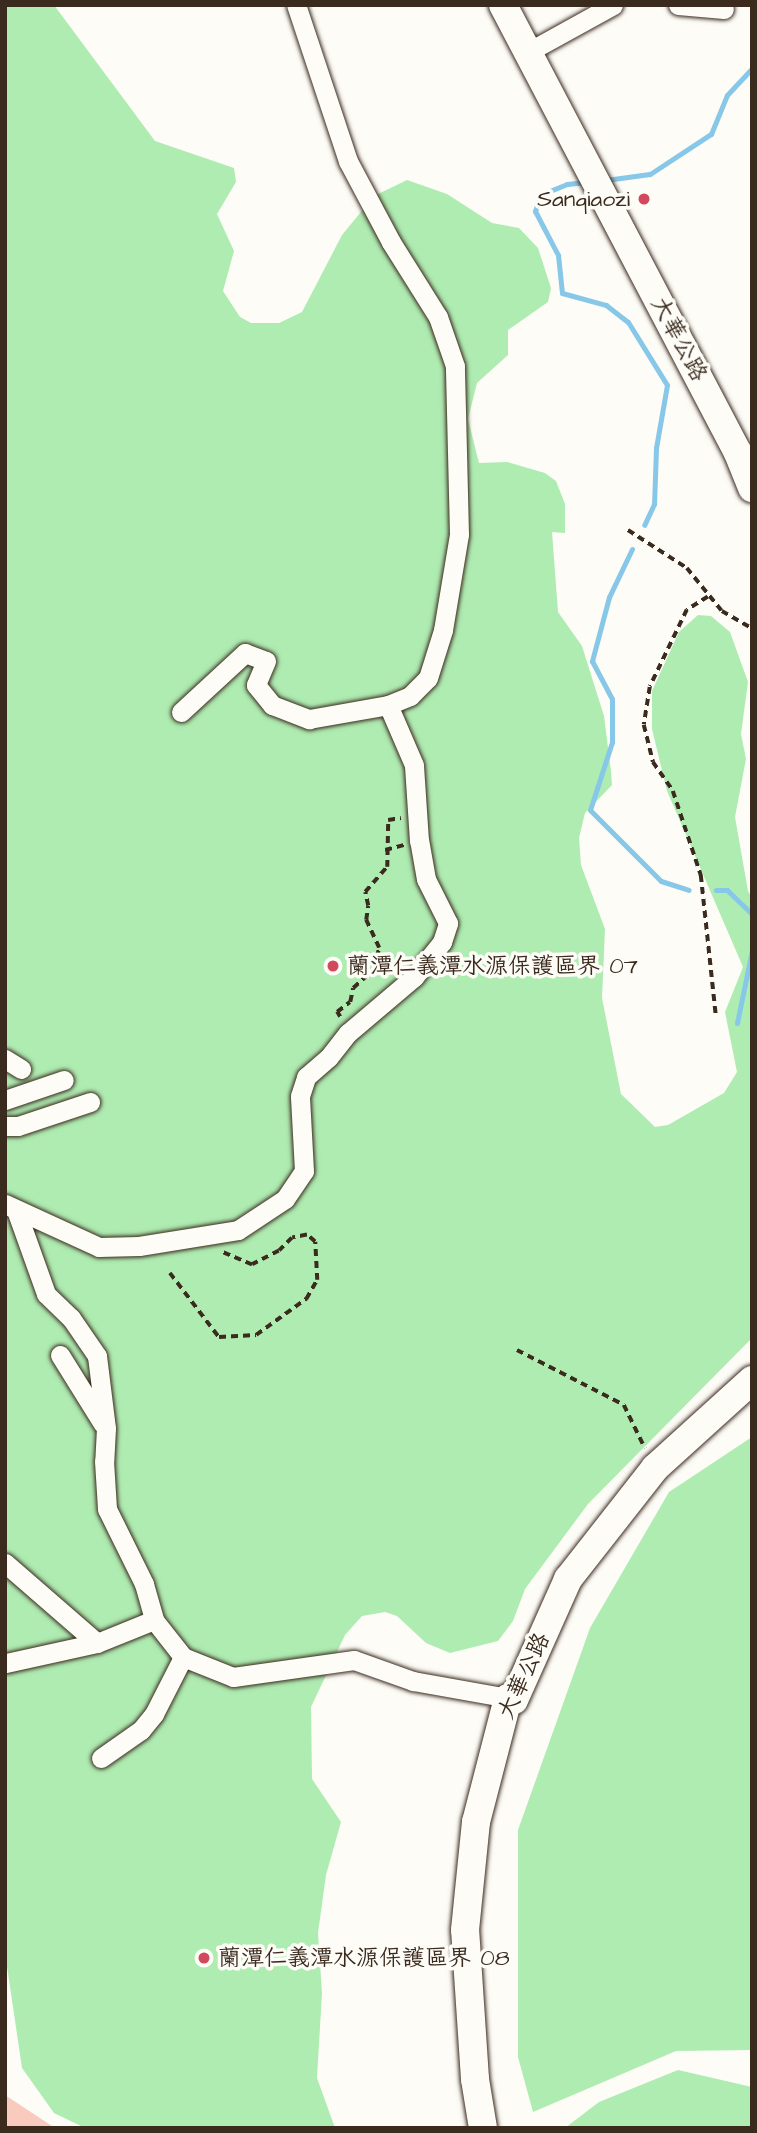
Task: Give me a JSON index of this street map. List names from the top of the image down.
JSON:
{
  "streets": {
    "main road": ["大華公路"]
  },
  "places": ["Sanqiaozi", "蘭潭仁義潭水源保護區界 07", "蘭潭仁義潭水源保護區界 08"]
}
